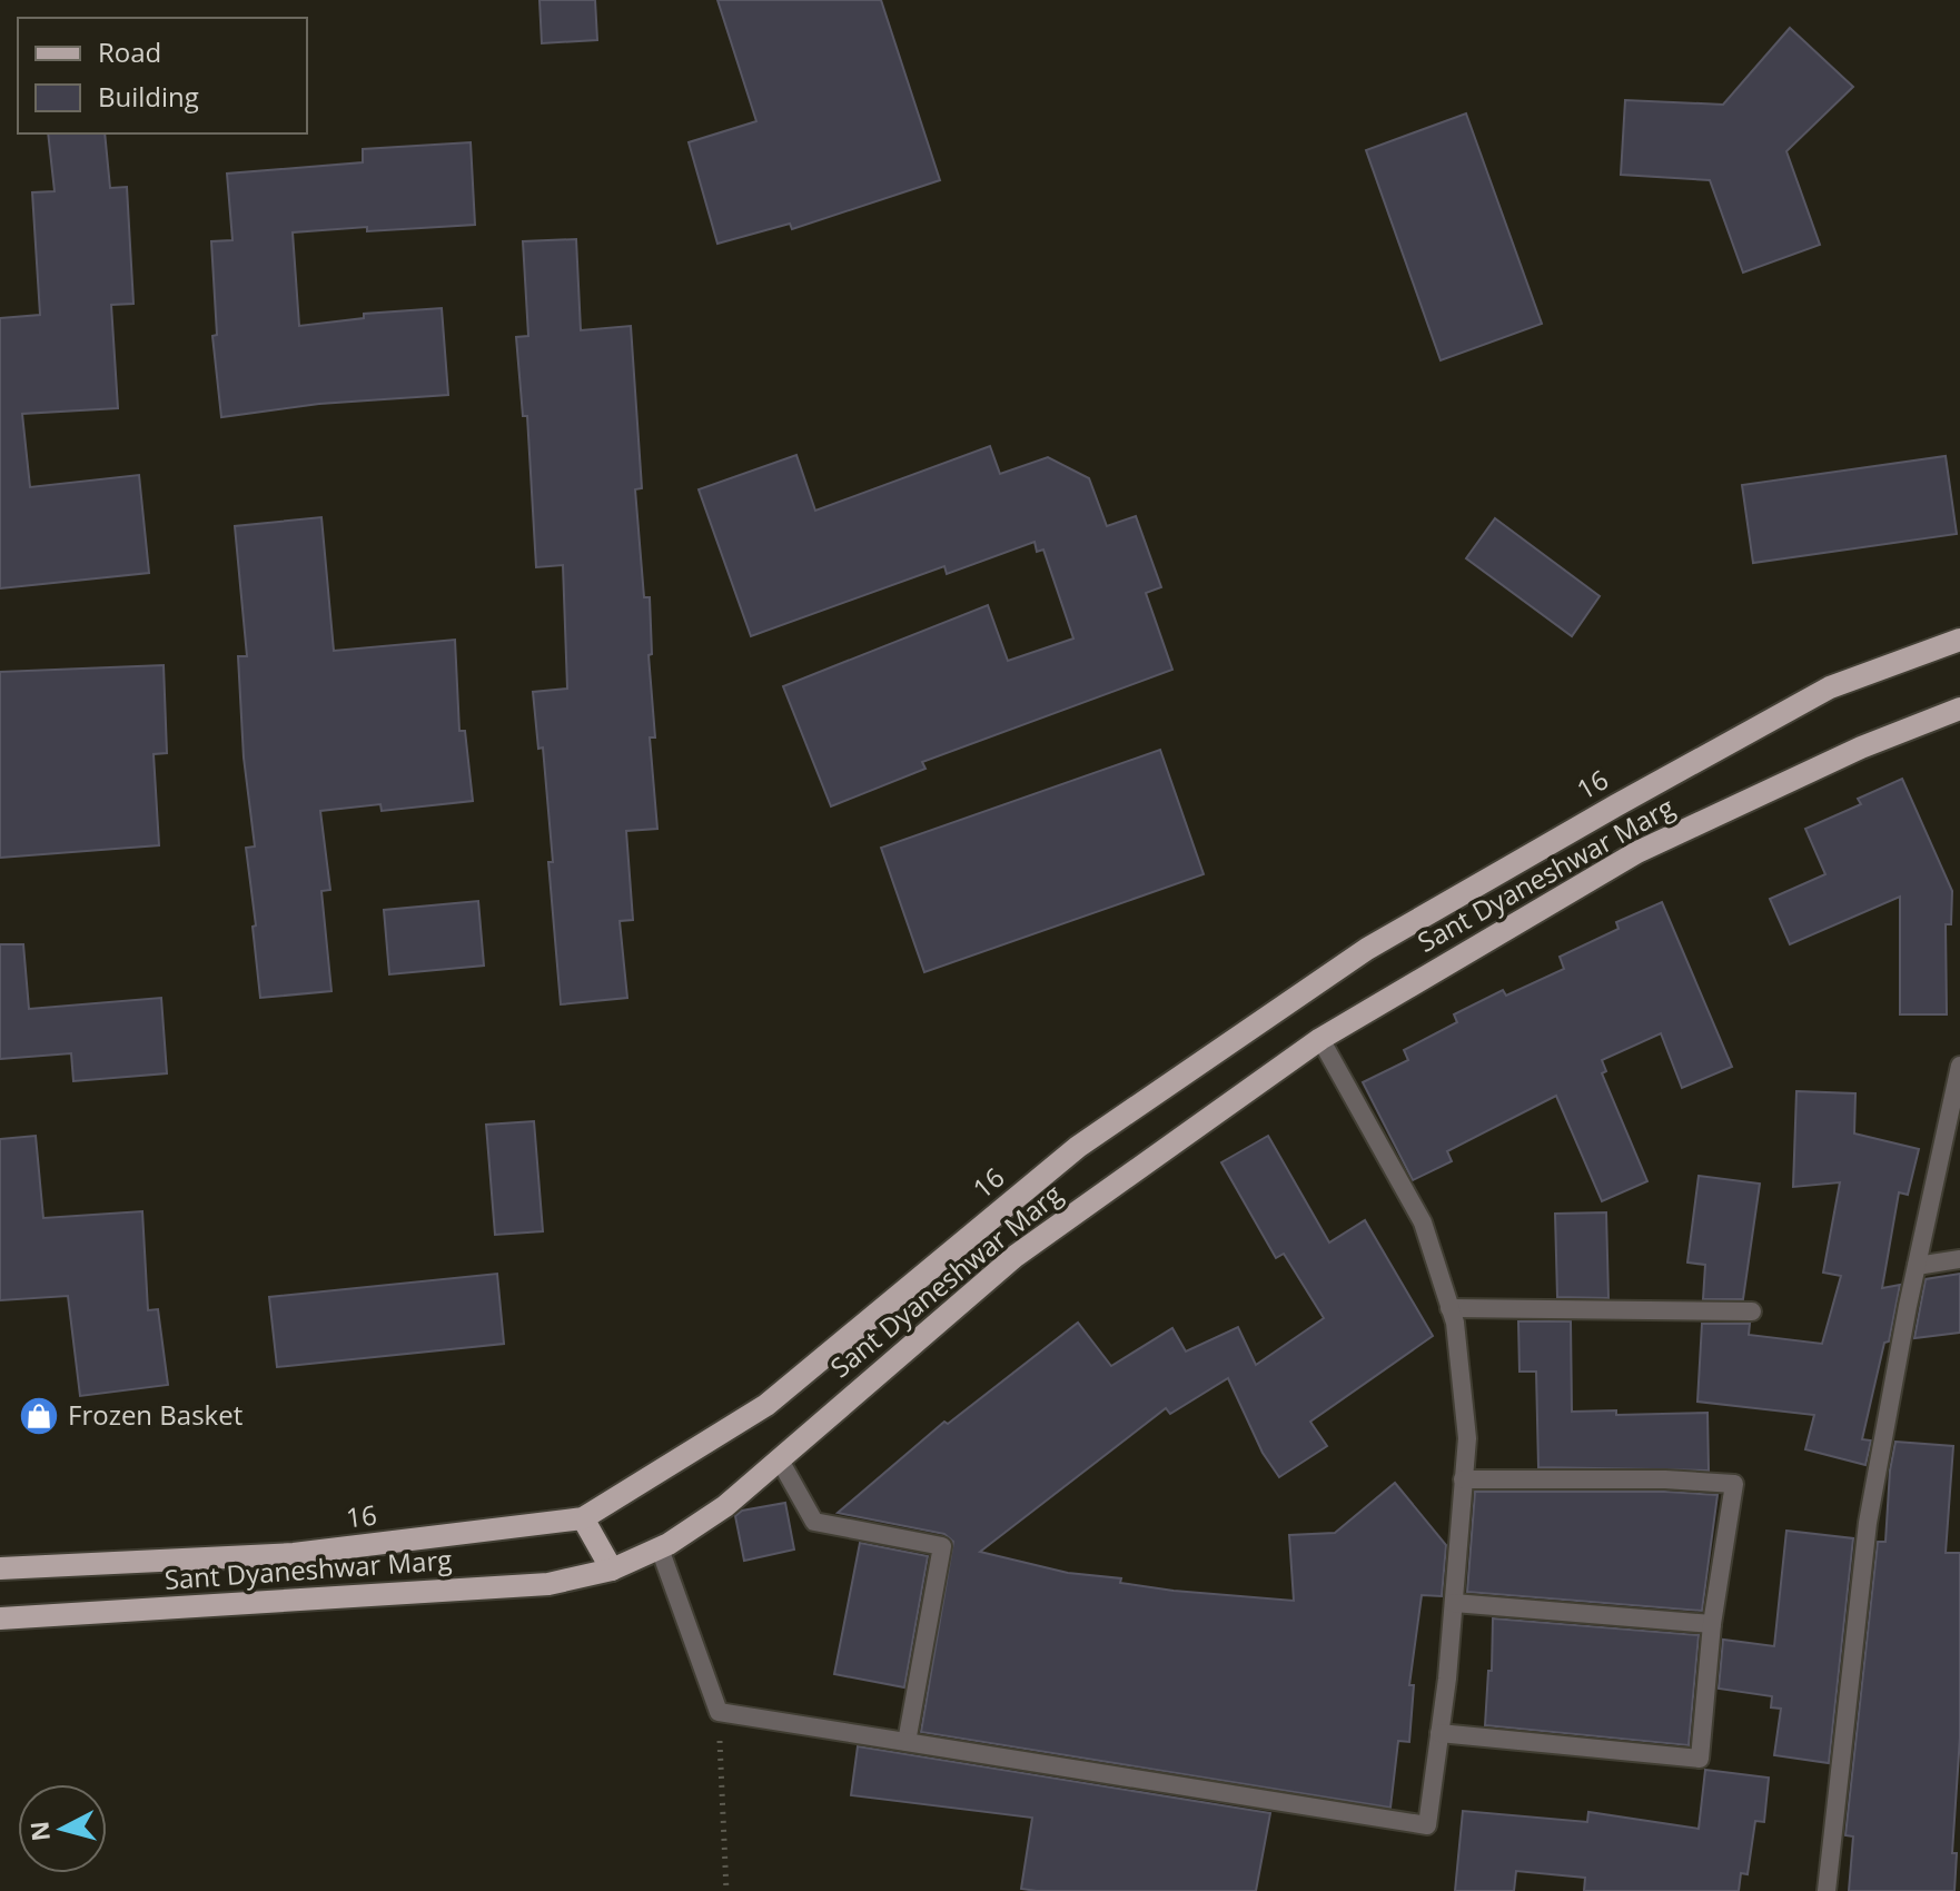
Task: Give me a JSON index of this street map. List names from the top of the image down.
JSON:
{
  "streets": {
    "main road": ["16", "Sant Dyaneshwar Marg"]
  },
  "places": {
    "shop": ["Frozen Basket"]
  },
  "legend": ["Road", "Building"],
  "north": "left"
}
